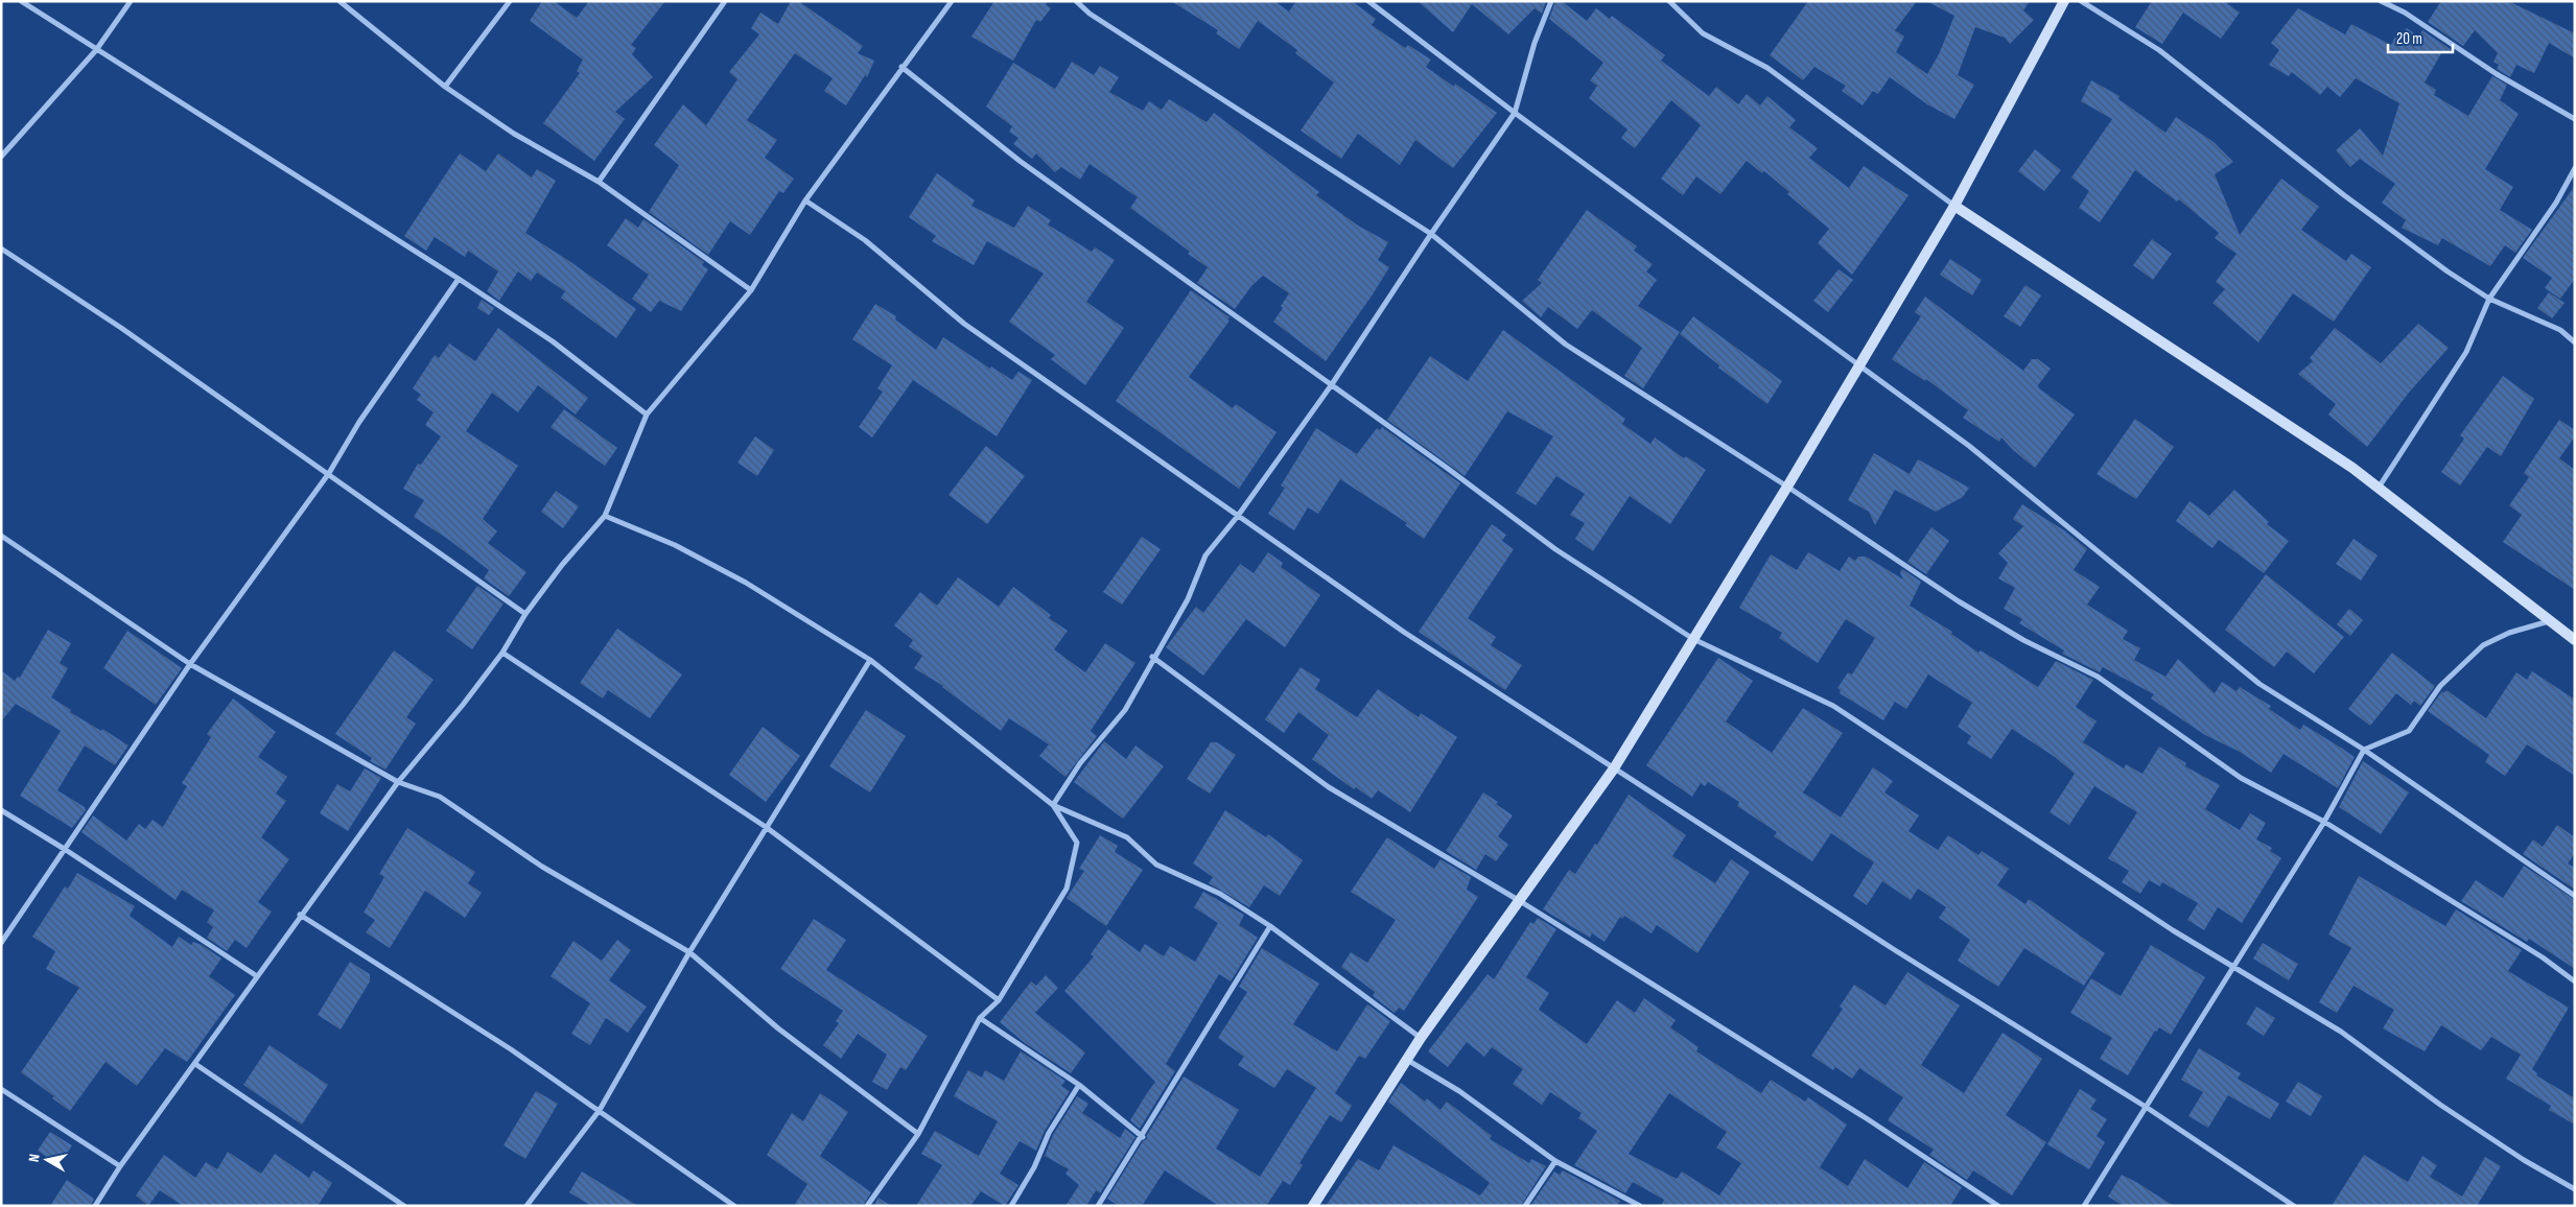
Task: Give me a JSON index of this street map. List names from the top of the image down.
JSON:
{
  "scale_bar": "20 m",
  "north": "left"
}
